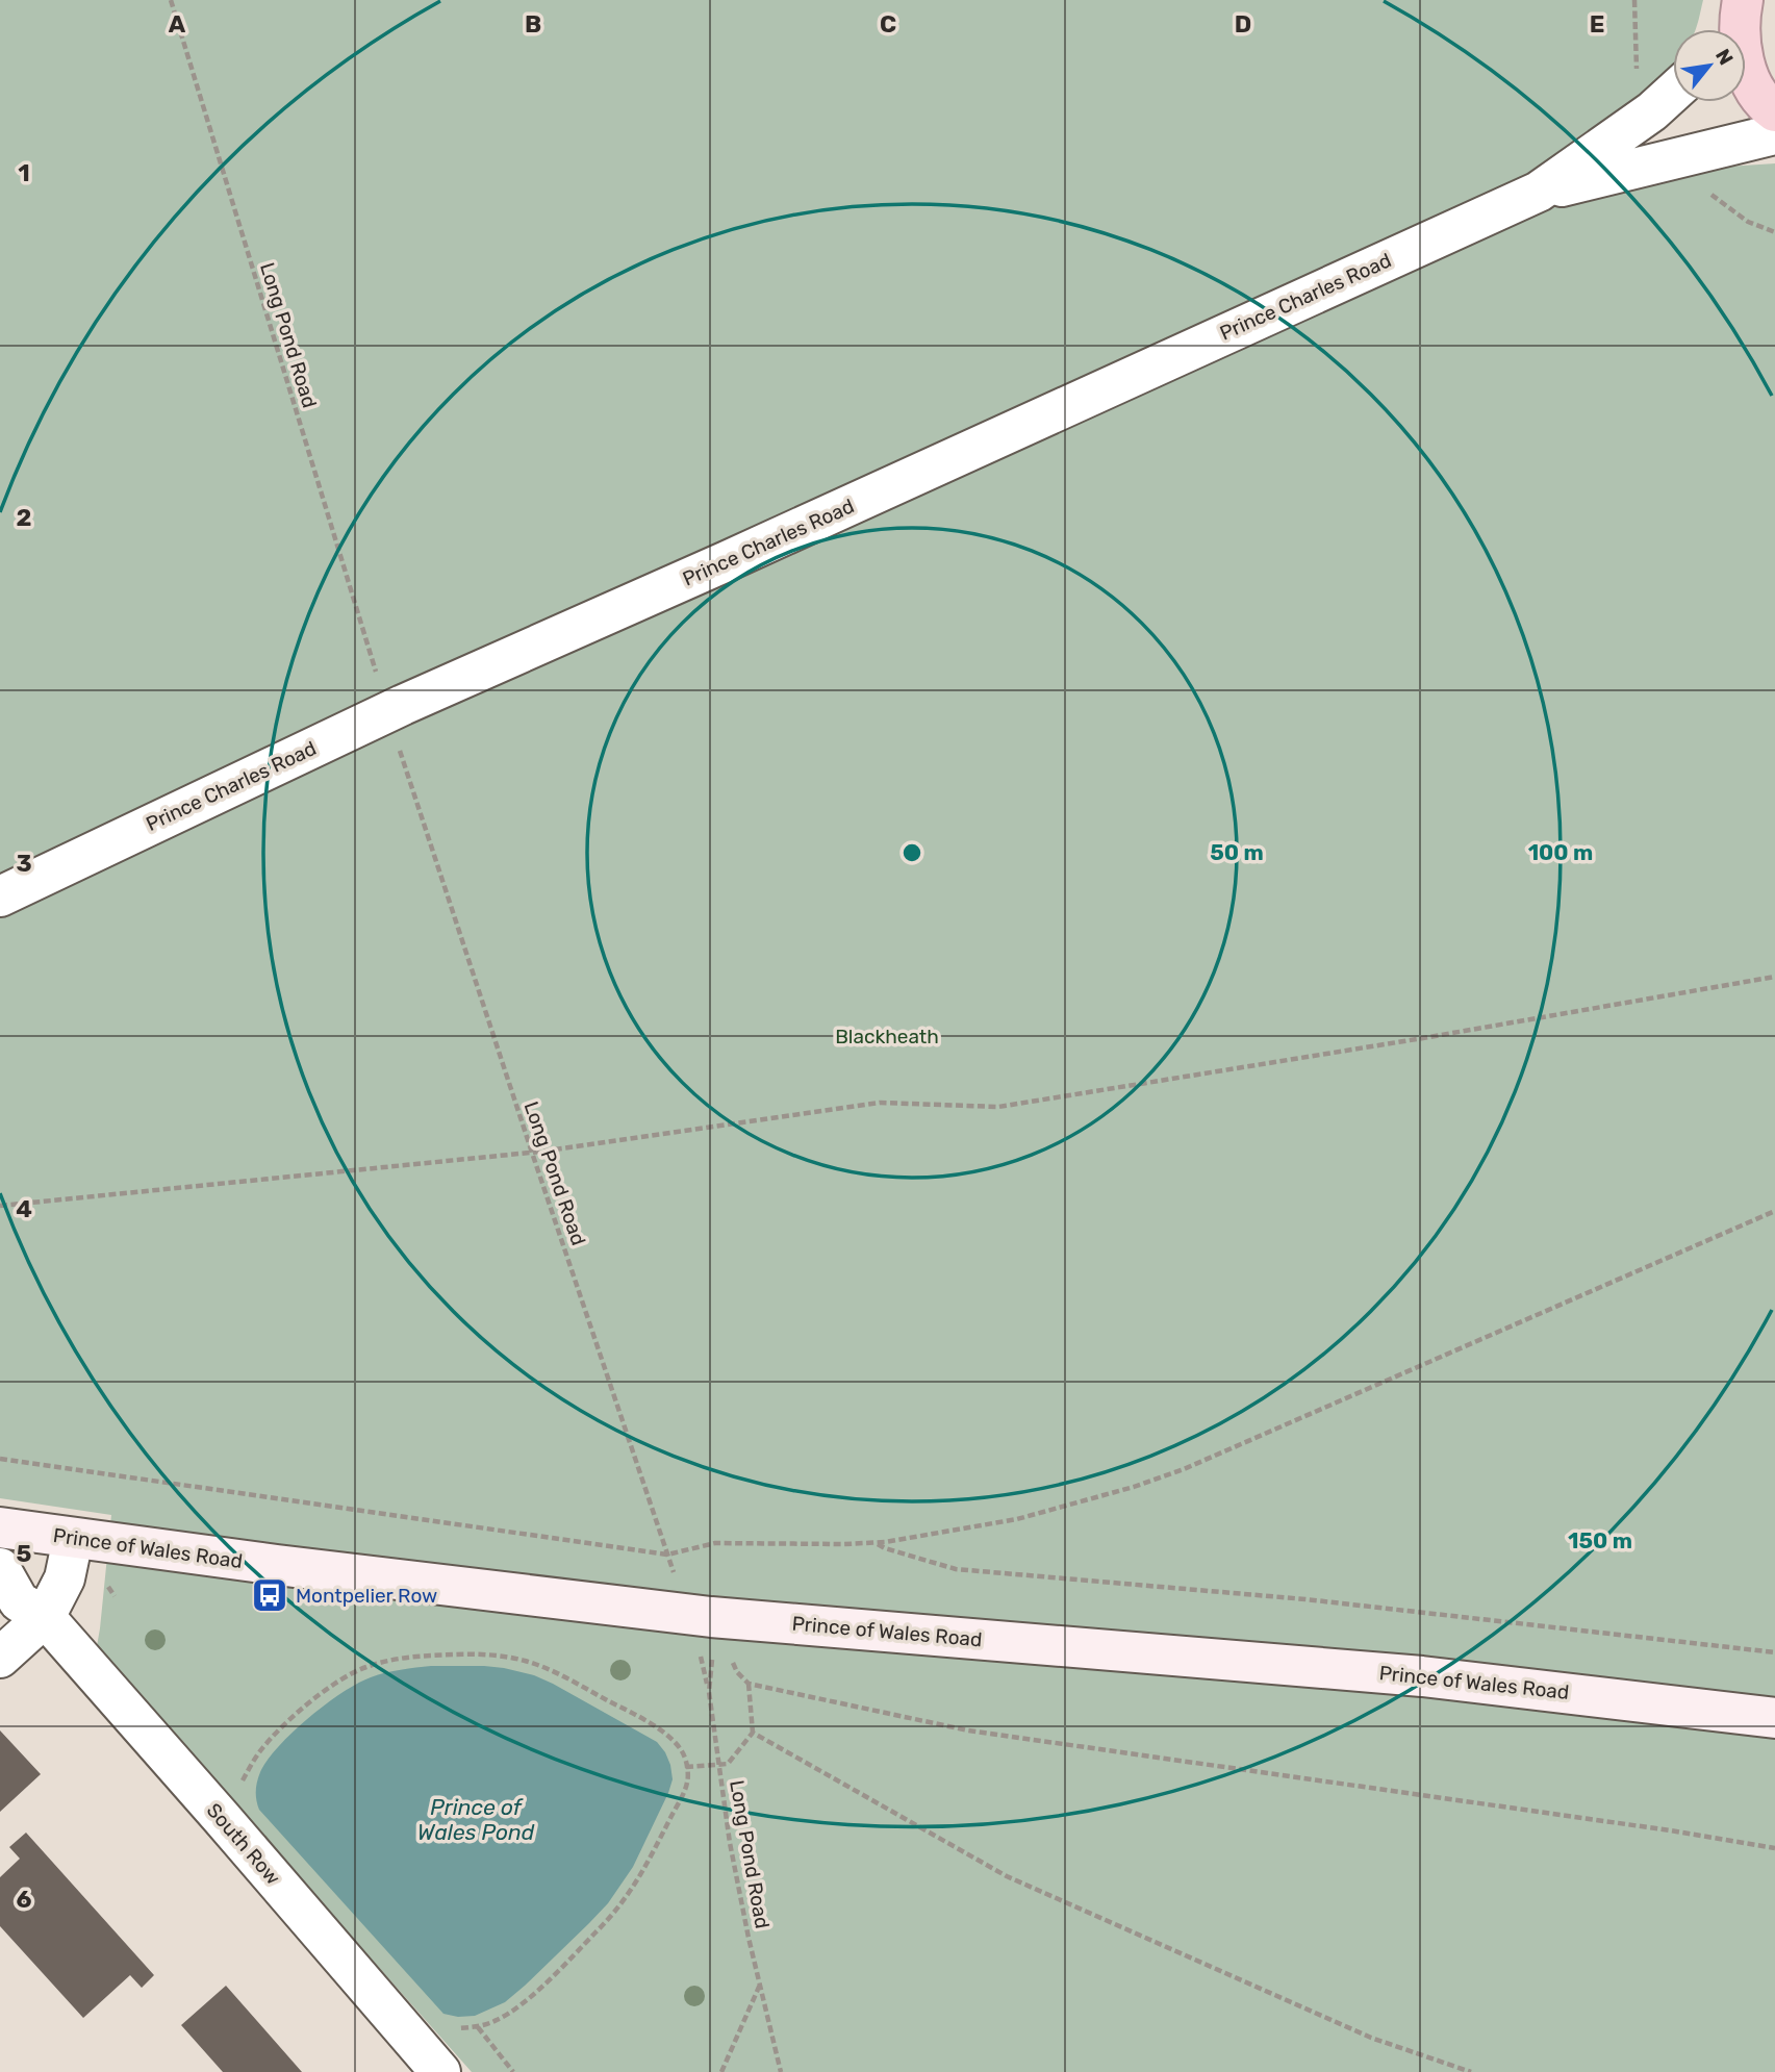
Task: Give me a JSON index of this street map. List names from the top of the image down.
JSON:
{
  "streets": {
    "main road": ["Prince of Wales Road"],
    "street": ["Prince Charles Road", "South Row"],
    "path": ["Long Pond Road"]
  },
  "water": ["Prince of Wales Pond"],
  "parks": ["Blackheath"],
  "places": {
    "bus stop": ["Montpelier Row"]
  },
  "north": "top right",
  "grid": {
    "columns": [
      "A",
      "B",
      "C",
      "D",
      "E"
    ],
    "rows": [
      "1",
      "2",
      "3",
      "4",
      "5",
      "6"
    ]
  },
  "rings": ["50 m", "100 m", "150 m"]
}
